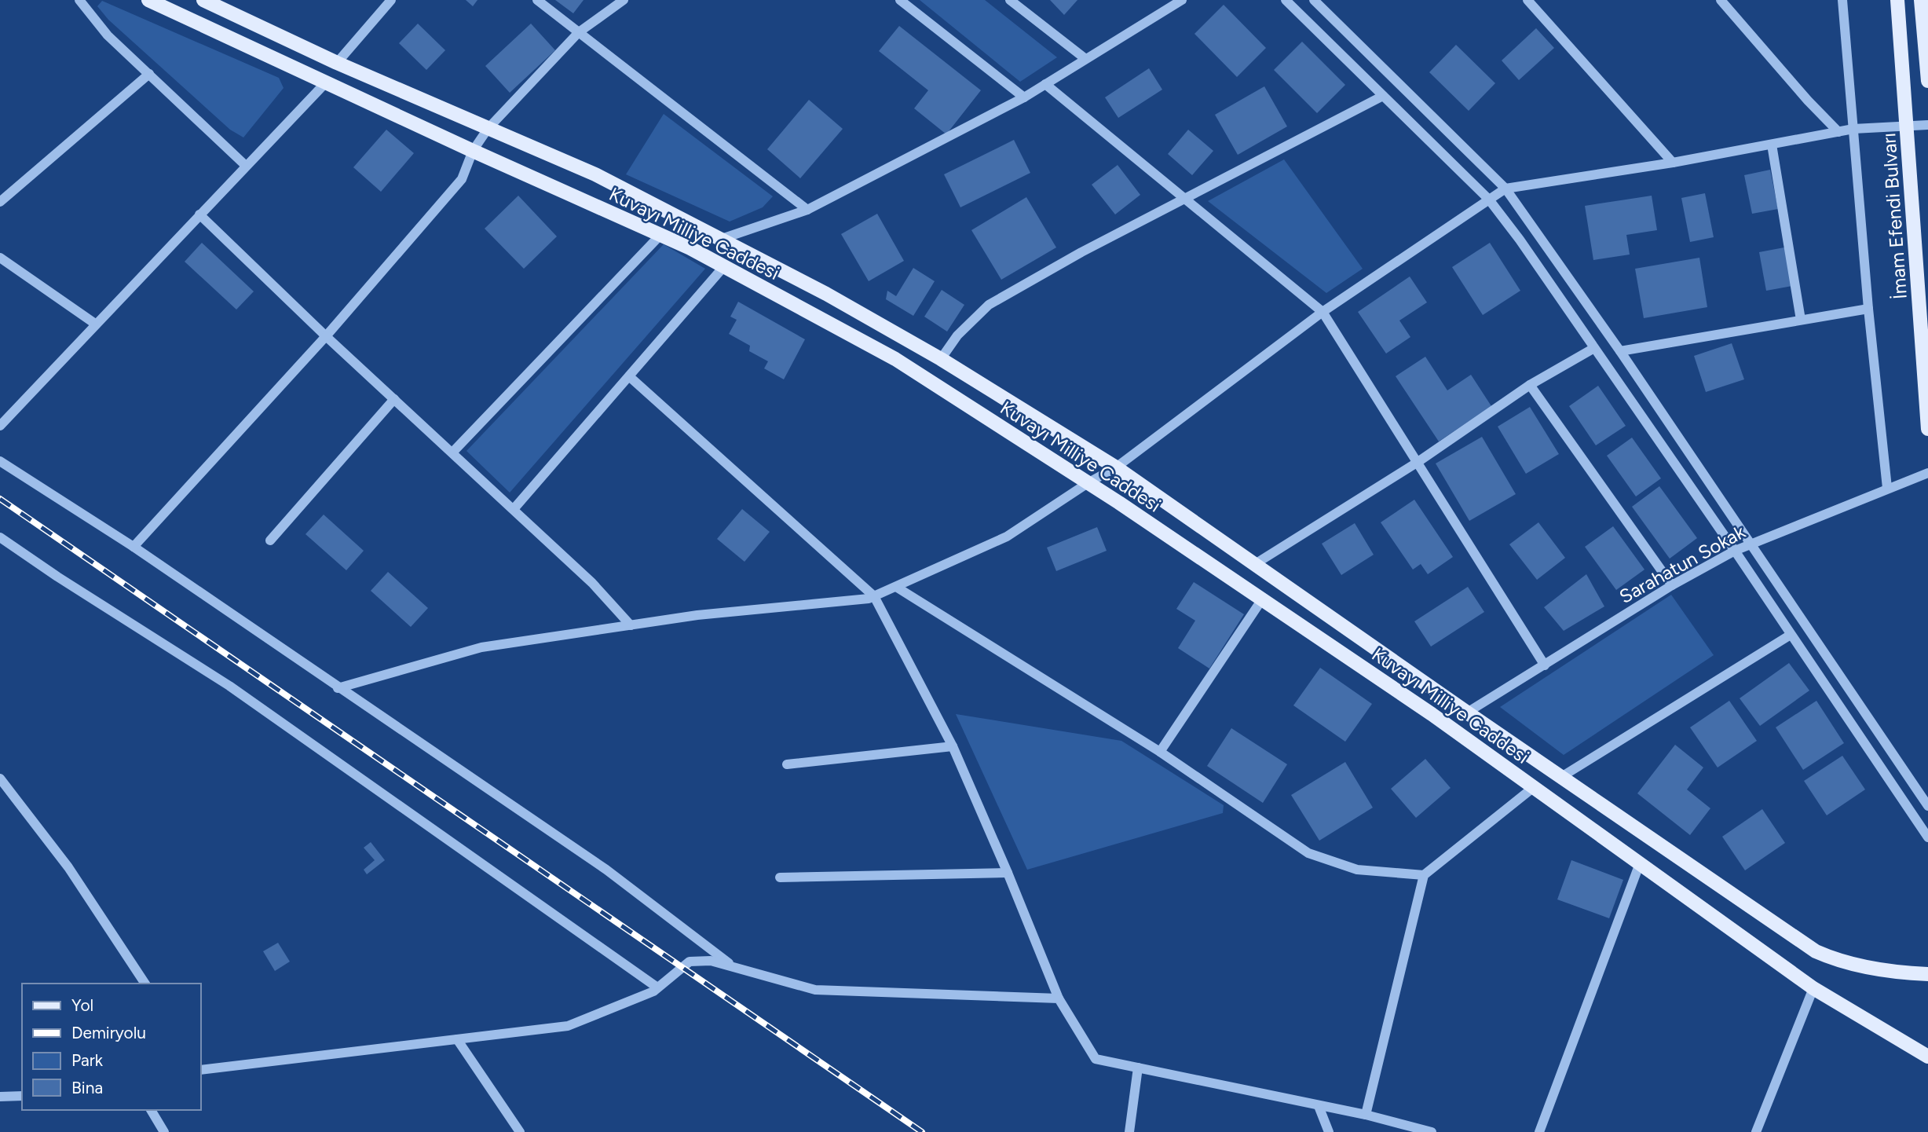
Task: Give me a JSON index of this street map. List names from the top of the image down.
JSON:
{
  "streets": {
    "main road": ["İmam Efendi Bulvarı", "Kuvayı Milliye Caddesi"],
    "street": ["Sarahatun Sokak"]
  },
  "crossings": [
    ["Kuvayı Milliye Caddesi", "Sarahatun Sokak"]
  ],
  "legend": [
    "Yol",
    "Demiryolu",
    "Park",
    "Bina"
  ]
}
